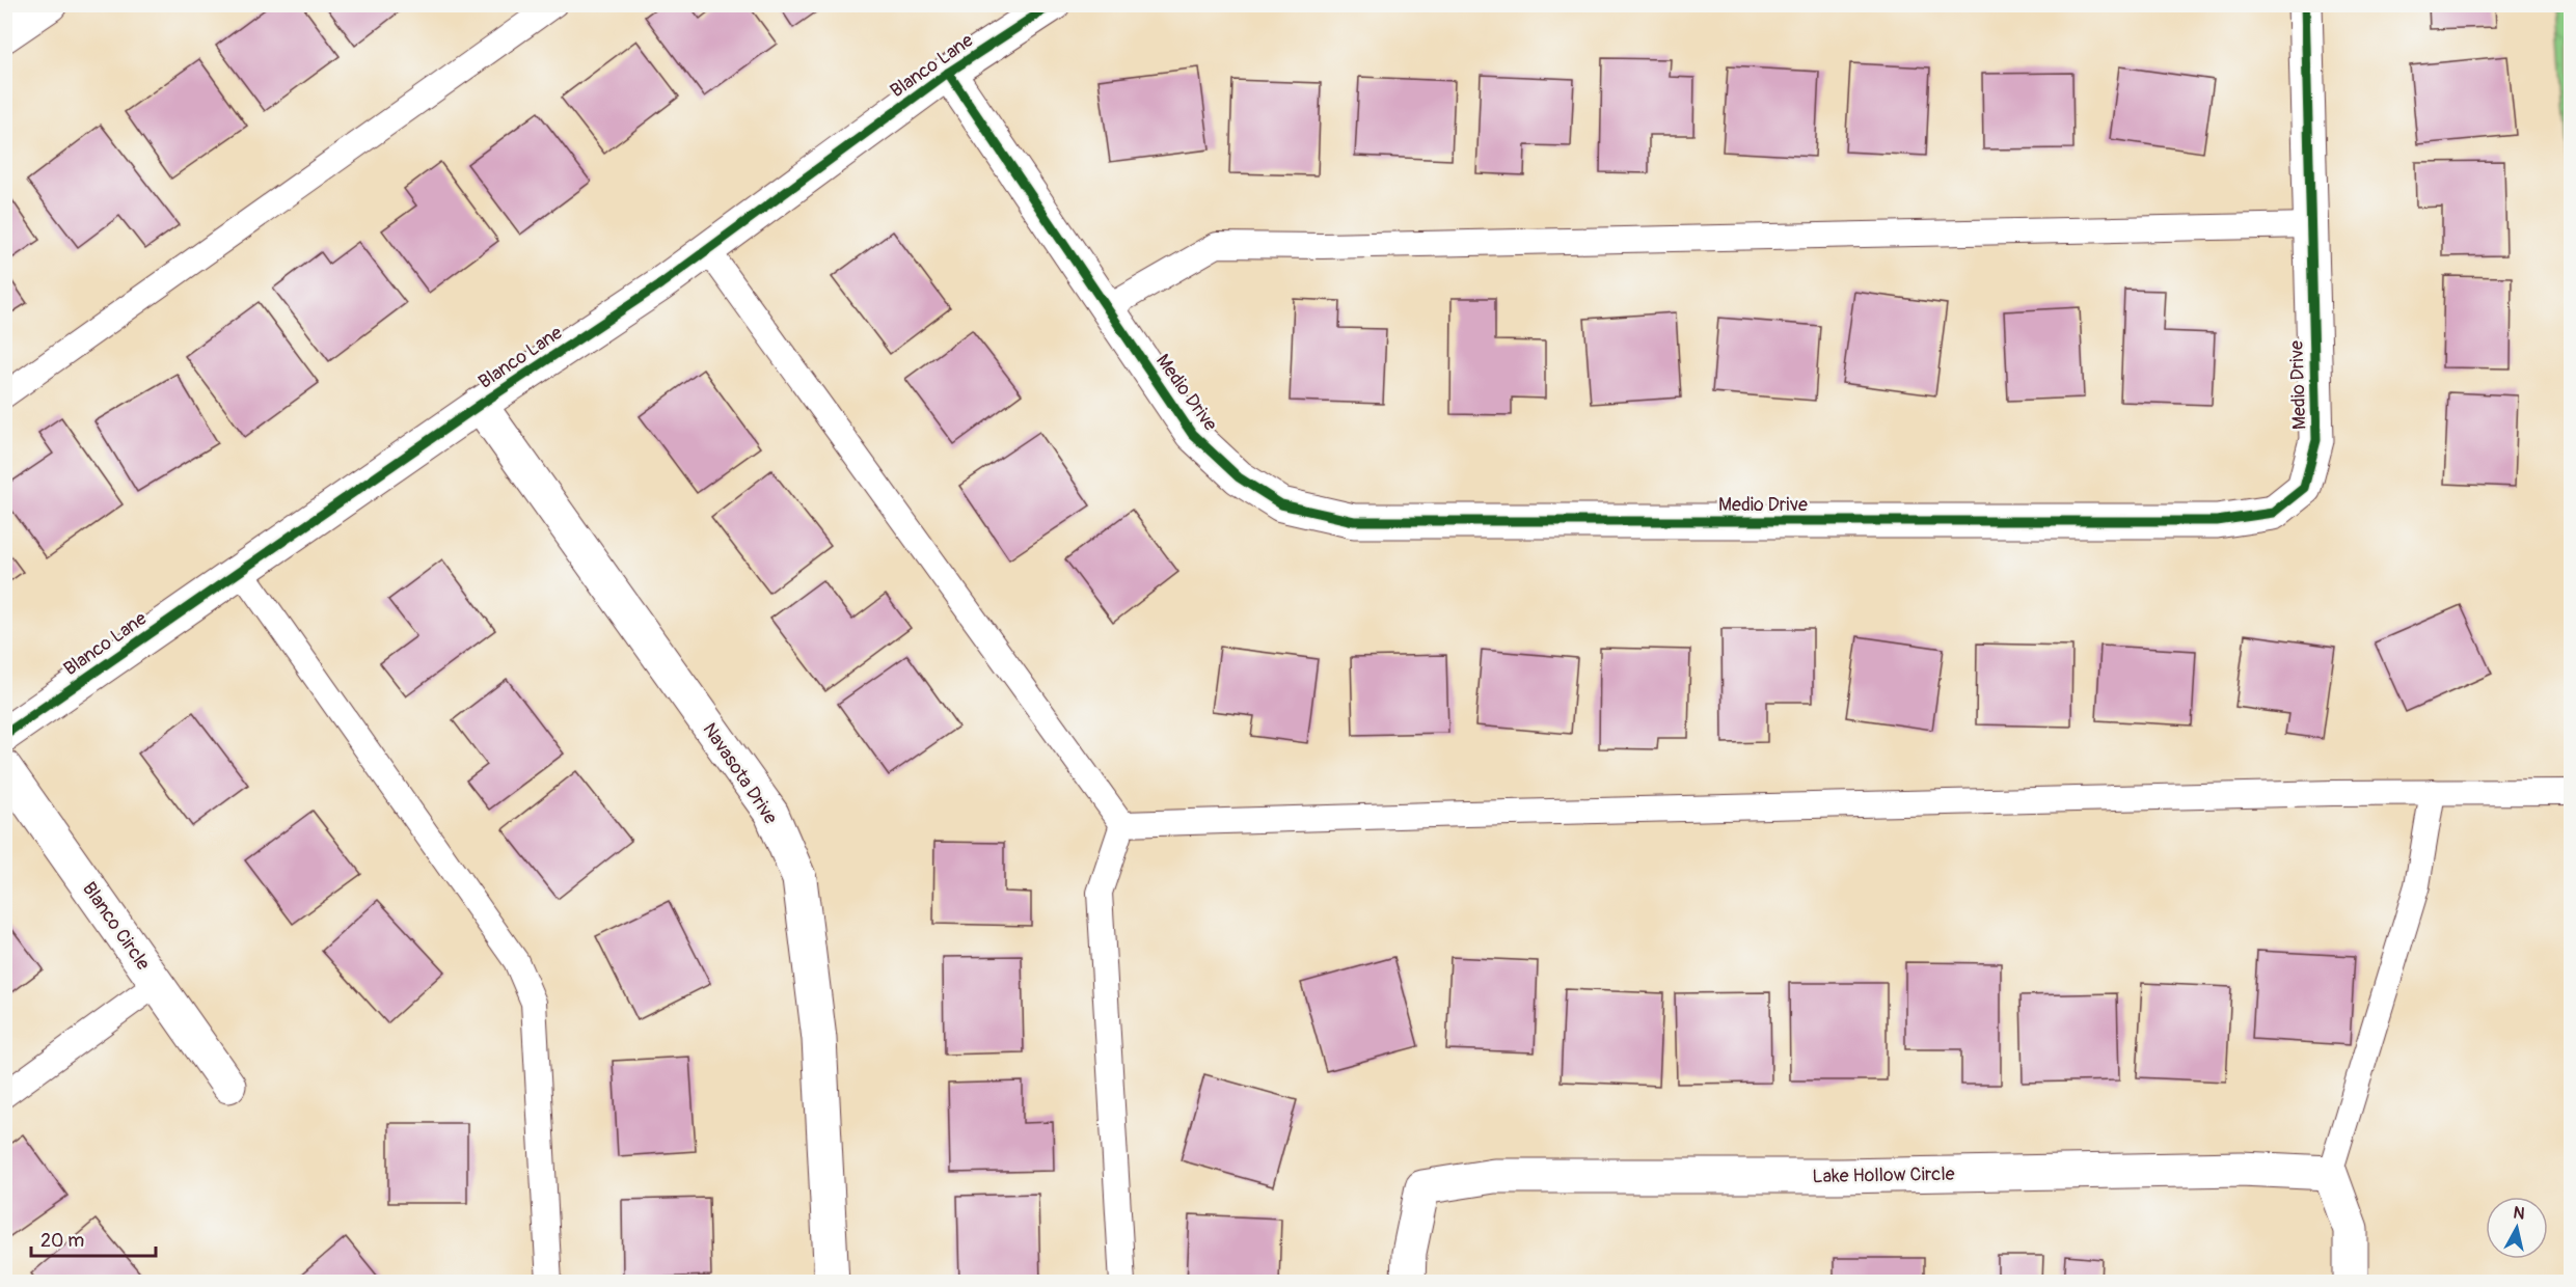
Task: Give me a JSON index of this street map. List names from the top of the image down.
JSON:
{
  "streets": {
    "street": [
      "Blanco Lane",
      "Medio Drive",
      "Navasota Drive",
      "Blanco Circle",
      "Lake Hollow Circle"
    ]
  },
  "crossings": [
    ["Blanco Lane", "Medio Drive"],
    ["Blanco Lane", "Navasota Drive"]
  ],
  "scale_bar": "20 m",
  "north": "top"
}
